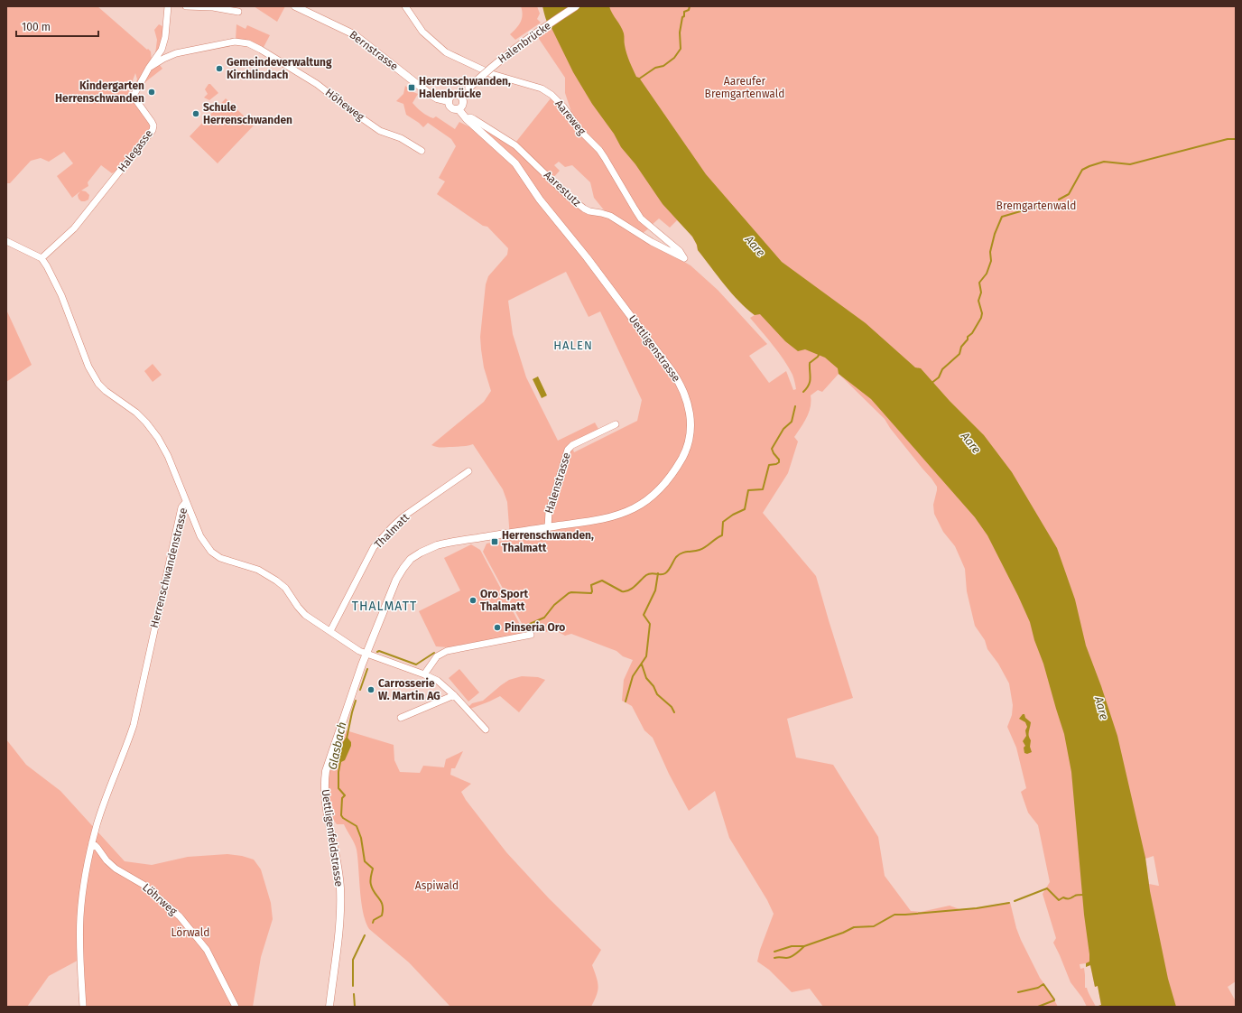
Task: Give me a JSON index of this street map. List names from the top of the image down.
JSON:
{
  "streets": {
    "main road": [
      "Halenbrücke",
      "Bernstrasse",
      "Uettligenstrasse",
      "Uettligenfeldstrasse"
    ],
    "street": [
      "Höheweg",
      "Aareweg",
      "Halegasse",
      "Aarestutz",
      "Halenstrasse",
      "Thalmatt",
      "Herrenschwandenstrasse",
      "Löhrweg"
    ]
  },
  "crossings": [
    ["Halenbrücke", "Bernstrasse"],
    ["Halenbrücke", "Uettligenstrasse"],
    ["Bernstrasse", "Uettligenstrasse"],
    ["Höheweg", "Halegasse"],
    ["Aareweg", "Aarestutz"],
    ["Halegasse", "Herrenschwandenstrasse"],
    ["Aarestutz", "Uettligenstrasse"],
    ["Uettligenstrasse", "Halenstrasse"],
    ["Uettligenstrasse", "Uettligenfeldstrasse"],
    ["Herrenschwandenstrasse", "Löhrweg"]
  ],
  "districts": ["HALEN", "THALMATT"],
  "water": ["Aare", "Glasbach"],
  "parks": [
    "Aareufer Bremgartenwald",
    "Bremgartenwald",
    "Aspiwald",
    "Lörwald"
  ],
  "places": {
    "other": [
      "Gemeindeverwaltung Kirchlindach",
      "Kindergarten Herrenschwanden",
      "Schule Herrenschwanden",
      "Oro Sport Thalmatt",
      "Pinseria Oro",
      "Carrosserie W. Martin AG"
    ],
    "transit": ["Herrenschwanden, Halenbrücke", "Herrenschwanden, Thalmatt"]
  },
  "scale_bar": "100 m"
}
